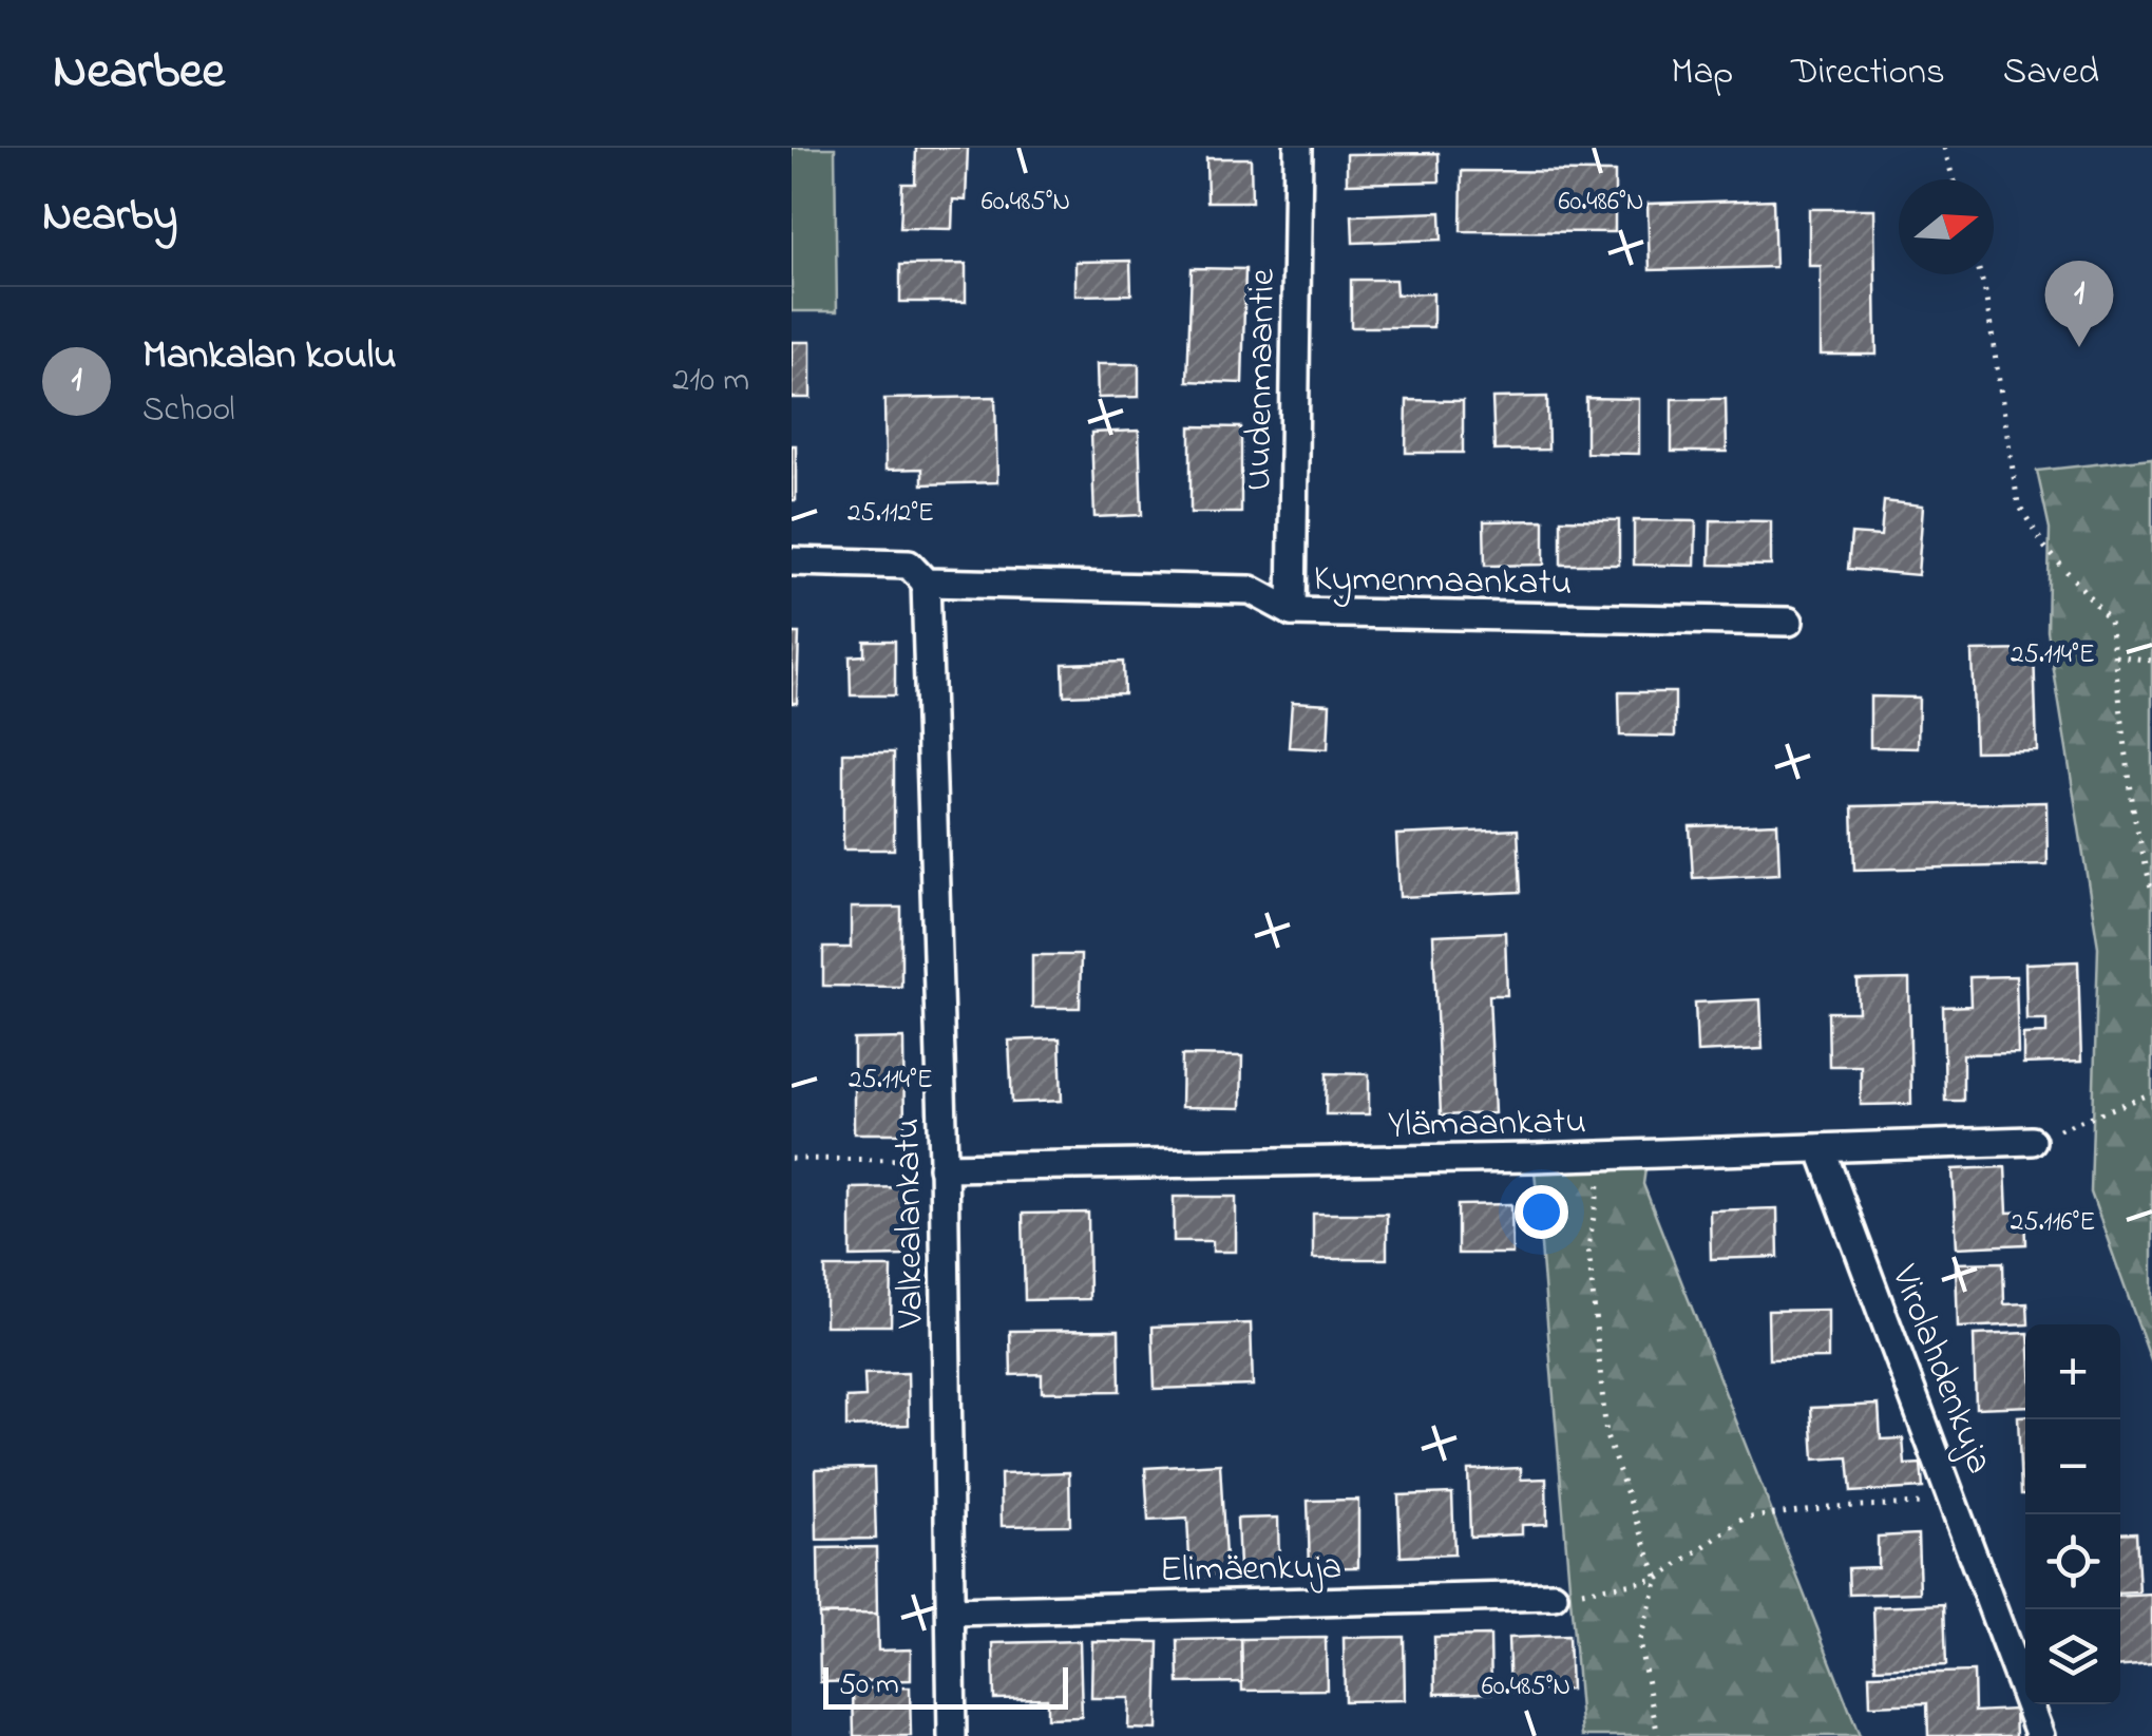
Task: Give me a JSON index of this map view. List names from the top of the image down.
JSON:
{
  "streets": {
    "street": [
      "Uudenmaantie",
      "Kymenmaankatu",
      "Ylämaankatu",
      "Valkealankatu",
      "Virolahdenkuja",
      "Elimäenkuja"
    ]
  },
  "crossings": [
    ["Uudenmaantie", "Kymenmaankatu"],
    ["Kymenmaankatu", "Valkealankatu"],
    ["Ylämaankatu", "Valkealankatu"],
    ["Ylämaankatu", "Virolahdenkuja"],
    ["Valkealankatu", "Elimäenkuja"]
  ],
  "scale_bar": "50 m",
  "north": "right",
  "page": {
    "header": "Nearbee",
    "nav": ["Map", "Directions", "Saved"],
    "heading": "Nearby",
    "pins": "1",
    "list": [
      {
        "mark": "1",
        "name": "Mankalan koulu",
        "note": "School",
        "value": "210 m"
      }
    ],
    "map_buttons": ["+", "−"],
    "scale": "50 m"
  },
  "coordinates": [
    "60.485°N",
    "60.486°N",
    "25.112°E",
    "25.114°E",
    "25.116°E"
  ]
}
